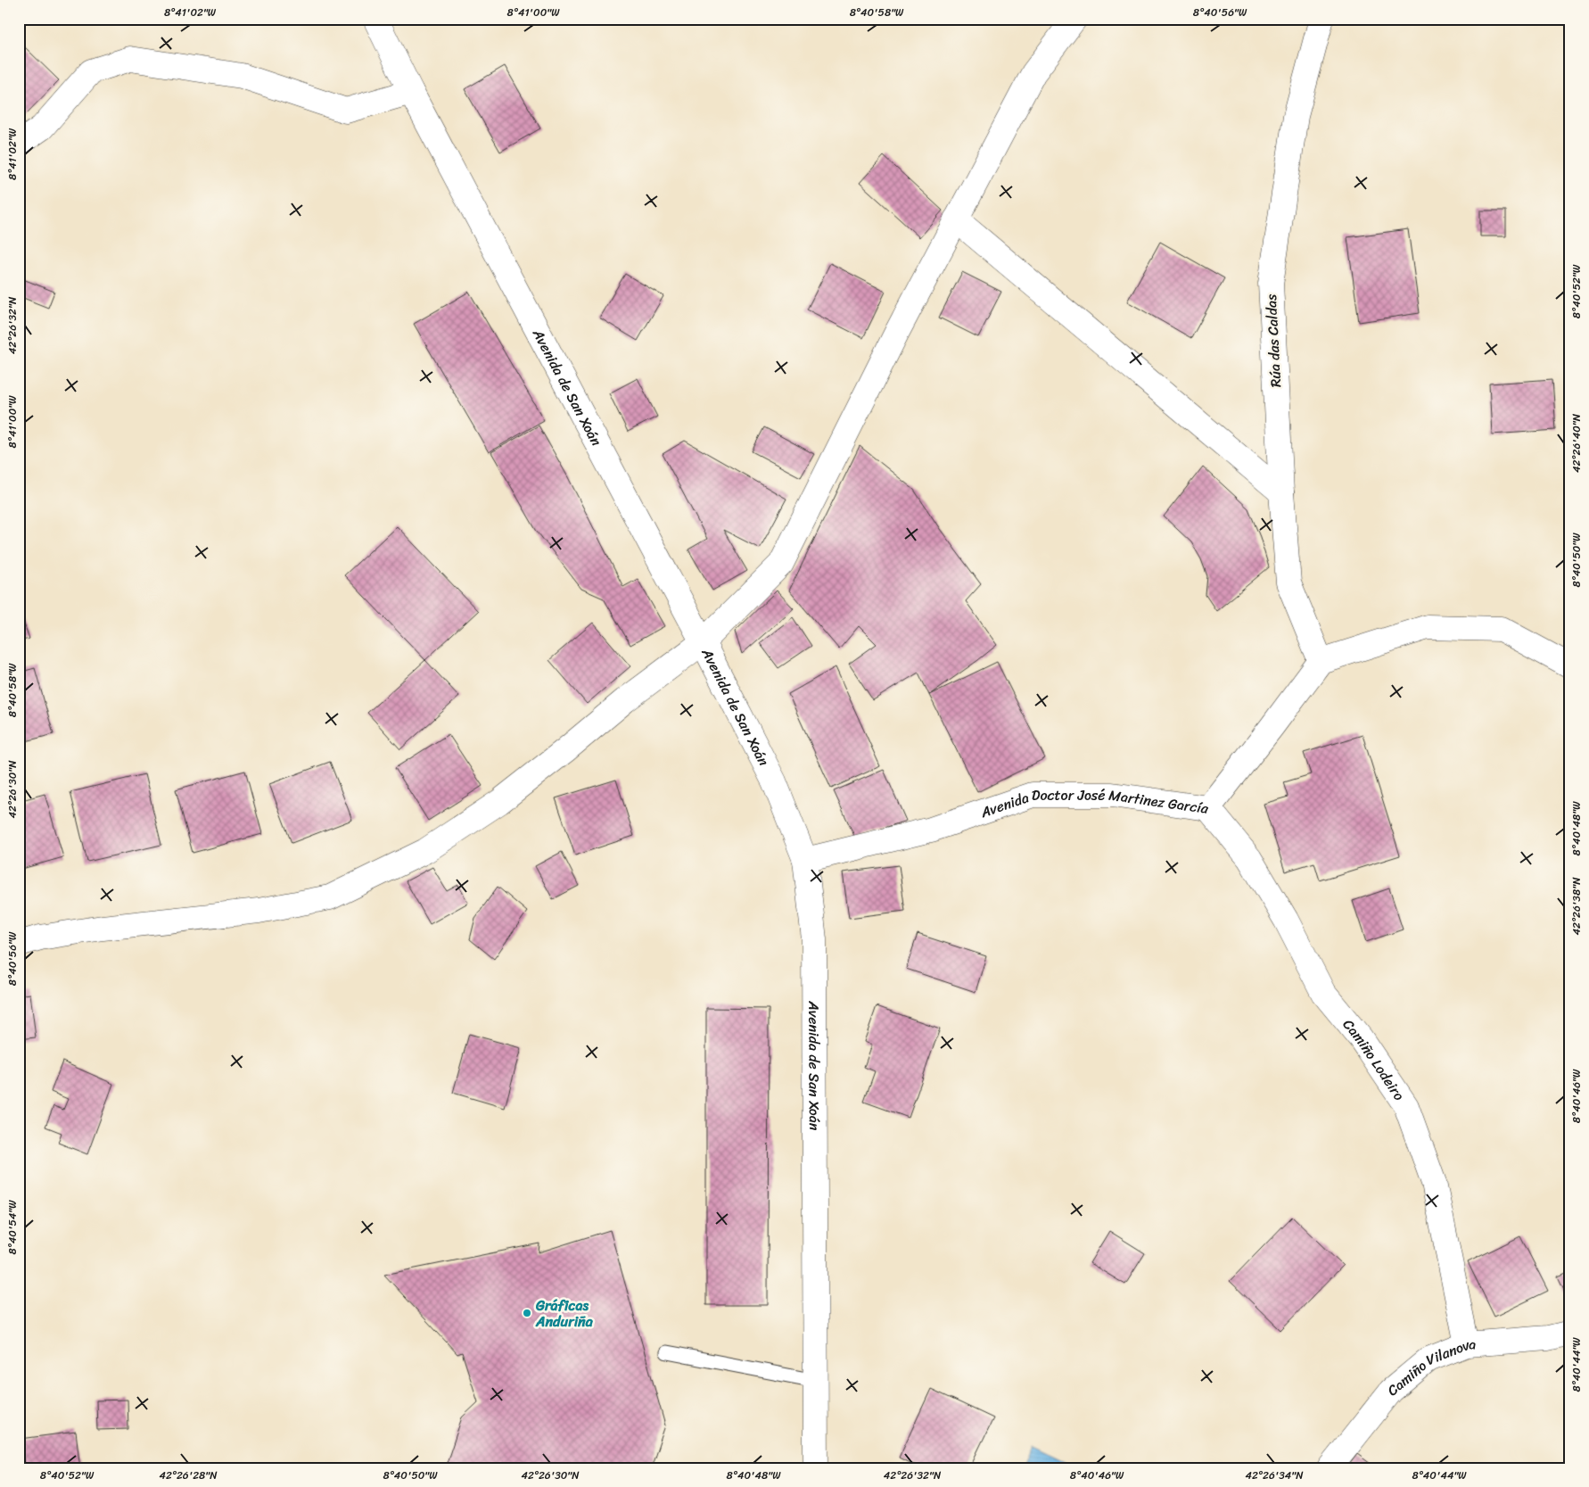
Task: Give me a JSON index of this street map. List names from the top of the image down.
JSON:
{
  "streets": {
    "street": [
      "Rúa das Caldas",
      "Avenida de San Xoán",
      "Avenida Doctor José Martinez García",
      "Camiño Lodeiro",
      "Camiño Vilanova"
    ]
  },
  "crossings": [
    ["Rúa das Caldas", "Avenida Doctor José Martinez García"],
    ["Avenida de San Xoán", "Avenida Doctor José Martinez García"],
    ["Avenida Doctor José Martinez García", "Camiño Lodeiro"],
    ["Camiño Lodeiro", "Camiño Vilanova"]
  ],
  "places": ["Gráficas Anduriña"],
  "coordinates": [
    "8°41'02\"W",
    "8°41'00\"W",
    "8°40'58\"W",
    "8°40'56\"W",
    "8°40'52\"W",
    "42°26'32\"N",
    "42°26'40\"N",
    "8°40'50\"W",
    "42°26'30\"N",
    "8°40'48\"W",
    "42°26'38\"N",
    "8°40'46\"W",
    "8°40'54\"W",
    "8°40'44\"W",
    "42°26'28\"N",
    "42°26'34\"N"
  ]
}
